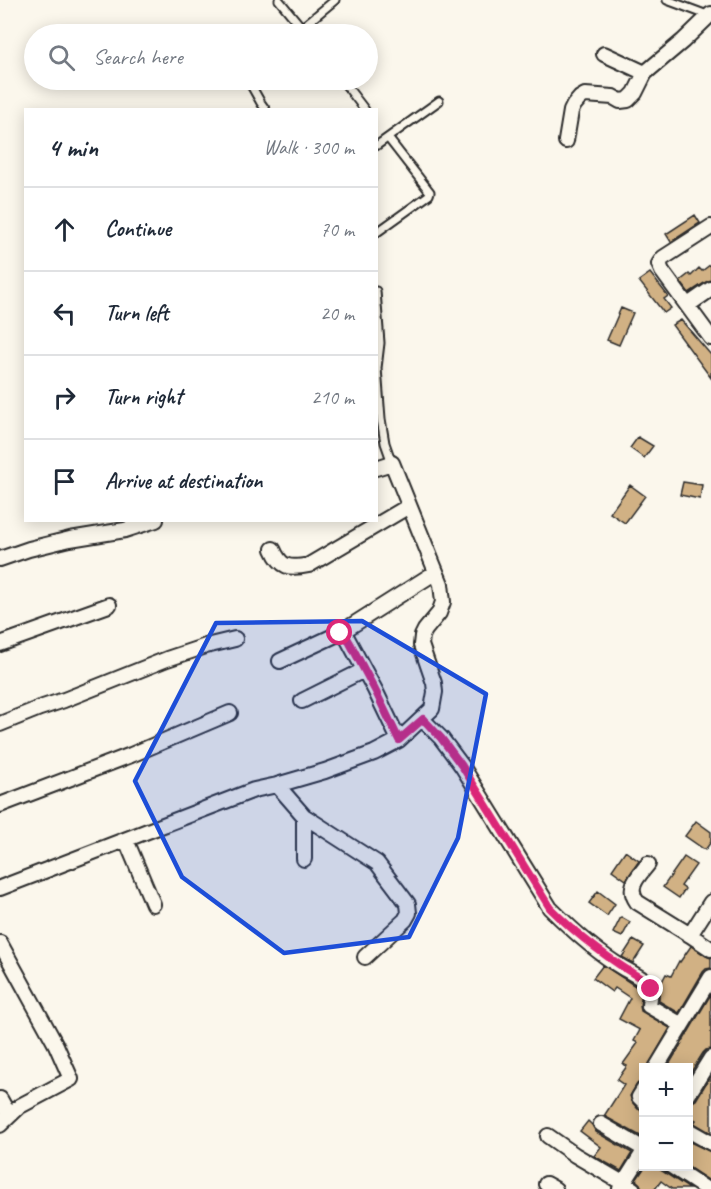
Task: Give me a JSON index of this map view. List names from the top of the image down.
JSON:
{
  "page": {
    "search": "Search here",
    "heading": ["4 min", "Walk · 300 m"],
    "list": [
      ["Continue", "70 m"],
      ["Turn left", "20 m"],
      ["Turn right", "210 m"],
      "Arrive at destination"
    ],
    "map_buttons": ["+", "−"]
  }
}
